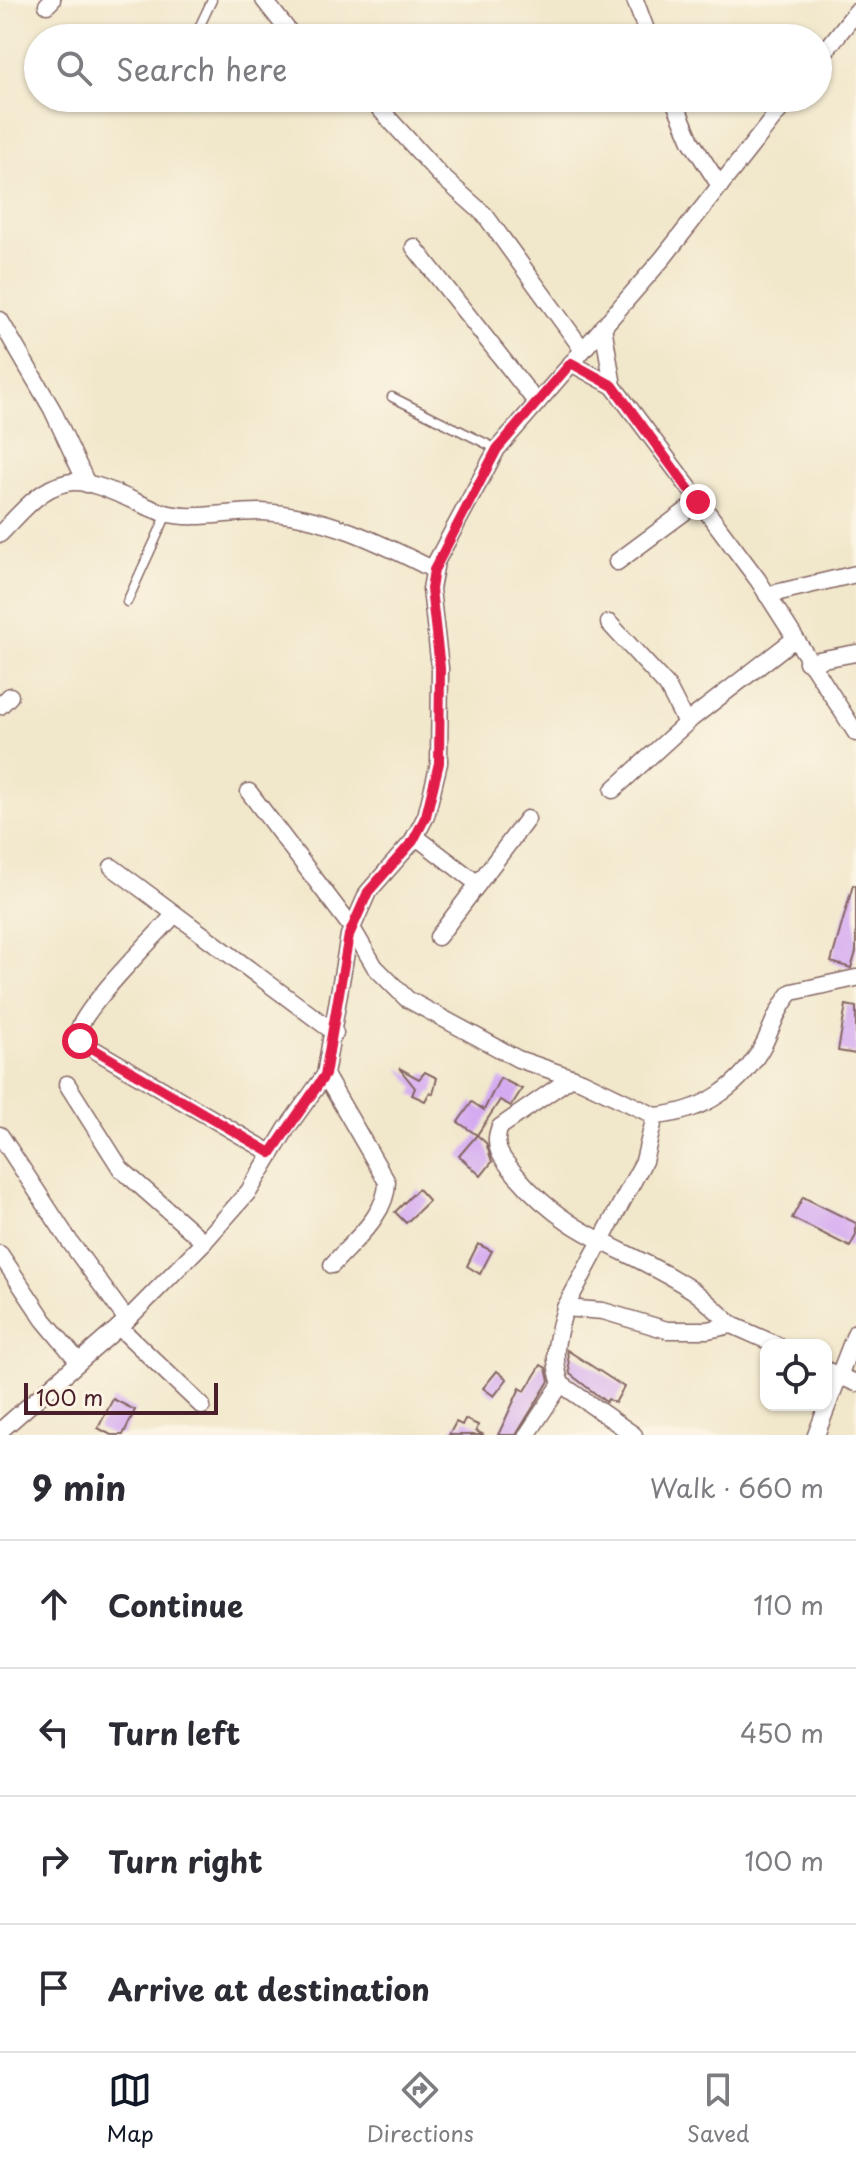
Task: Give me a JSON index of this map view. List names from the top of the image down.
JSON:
{
  "scale_bar": "100 m",
  "page": {
    "search": "Search here",
    "scale": "100 m",
    "heading": ["9 min", "Walk · 660 m"],
    "list": [
      ["Continue", "110 m"],
      ["Turn left", "450 m"],
      ["Turn right", "100 m"],
      "Arrive at destination"
    ],
    "nav": ["Map", "Directions", "Saved"]
  }
}
